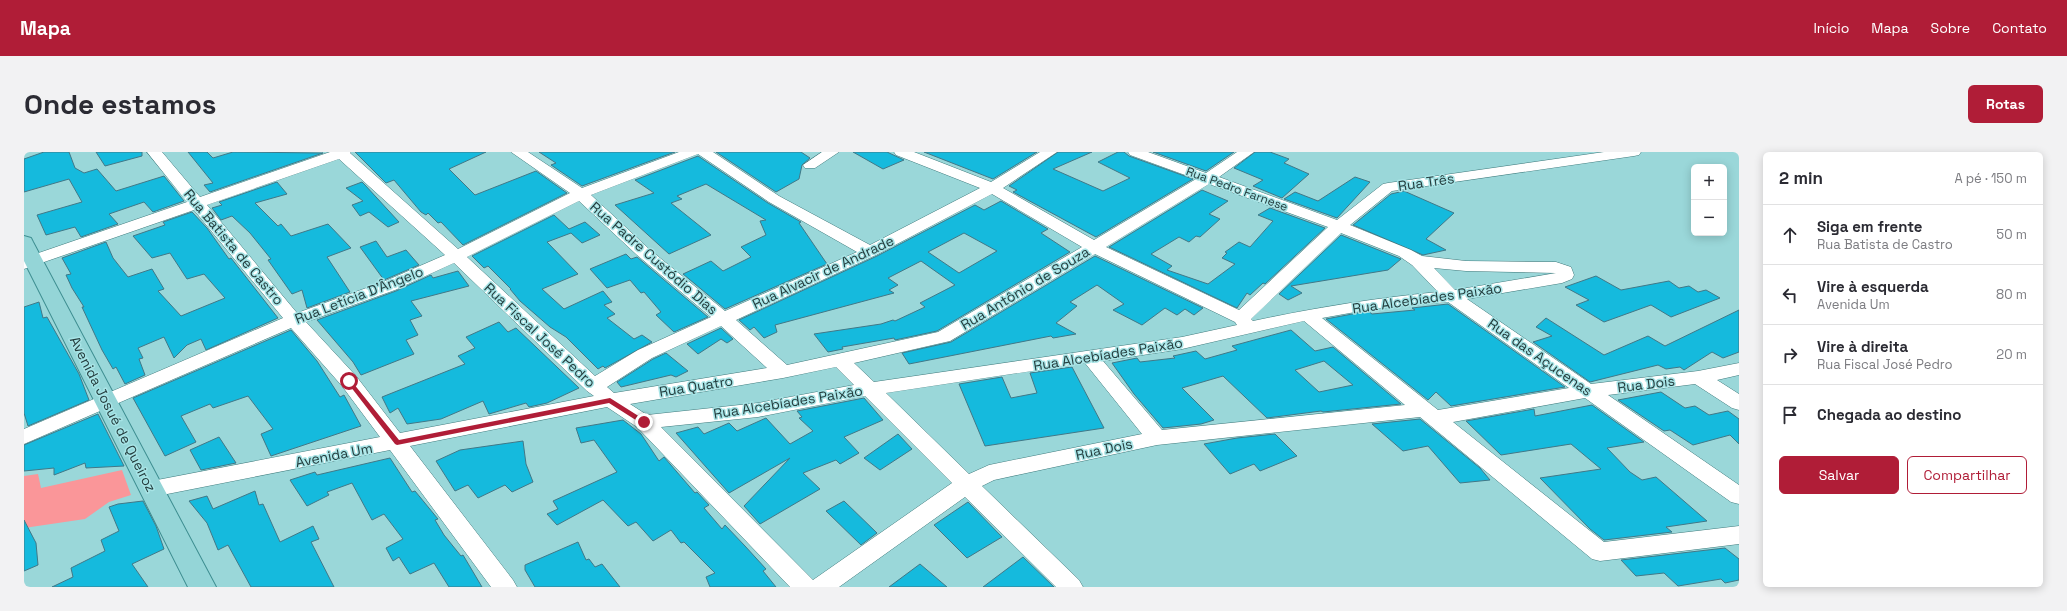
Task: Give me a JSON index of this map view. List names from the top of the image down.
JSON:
{
  "streets": {
    "main road": ["Avenida Josué de Queiroz"],
    "street": [
      "Rua Três",
      "Rua Pedro Farnese",
      "Rua Batista de Castro",
      "Rua Padre Custódio Dias",
      "Rua Alvacir de Andrade",
      "Rua Antônio de Souza",
      "Rua Letícia D'Ângelo",
      "Rua Alcebíades Paixão",
      "Rua Fiscal José Pedro",
      "Rua das Açucenas",
      "Rua Dois",
      "Rua Quatro",
      "Avenida Um"
    ]
  },
  "crossings": [
    ["Rua Três", "Rua Pedro Farnese"],
    ["Rua Três", "Rua Alcebíades Paixão"],
    ["Rua Três", "Rua das Açucenas"],
    ["Rua Pedro Farnese", "Rua Antônio de Souza"],
    ["Rua Pedro Farnese", "Rua das Açucenas"],
    ["Rua Batista de Castro", "Rua Letícia D'Ângelo"],
    ["Rua Batista de Castro", "Avenida Um"],
    ["Rua Padre Custódio Dias", "Rua Alvacir de Andrade"],
    ["Rua Padre Custódio Dias", "Rua Antônio de Souza"],
    ["Rua Padre Custódio Dias", "Rua Letícia D'Ângelo"],
    ["Rua Padre Custódio Dias", "Rua Quatro"],
    ["Rua Alvacir de Andrade", "Rua Fiscal José Pedro"],
    ["Rua Antônio de Souza", "Rua Quatro"],
    ["Rua Letícia D'Ângelo", "Rua Fiscal José Pedro"],
    ["Rua Letícia D'Ângelo", "Avenida Josué de Queiroz"],
    ["Rua Alcebíades Paixão", "Rua Fiscal José Pedro"],
    ["Rua Alcebíades Paixão", "Rua das Açucenas"],
    ["Rua Fiscal José Pedro", "Rua Quatro"],
    ["Rua Fiscal José Pedro", "Avenida Um"],
    ["Rua das Açucenas", "Rua Dois"],
    ["Rua Quatro", "Avenida Um"],
    ["Avenida Josué de Queiroz", "Avenida Um"]
  ],
  "page": {
    "header": "Mapa",
    "nav": [
      "Início",
      "Mapa",
      "Sobre",
      "Contato"
    ],
    "buttons": [
      "Rotas",
      ["Salvar", "Compartilhar"]
    ],
    "title": "Onde estamos",
    "heading": ["2 min", "A pé · 150 m"],
    "map_buttons": ["+", "−"],
    "list": [
      ["Siga em frente", "Rua Batista de Castro", "50 m"],
      ["Vire à esquerda", "Avenida Um", "80 m"],
      ["Vire à direita", "Rua Fiscal José Pedro", "20 m"],
      "Chegada ao destino"
    ]
  }
}
